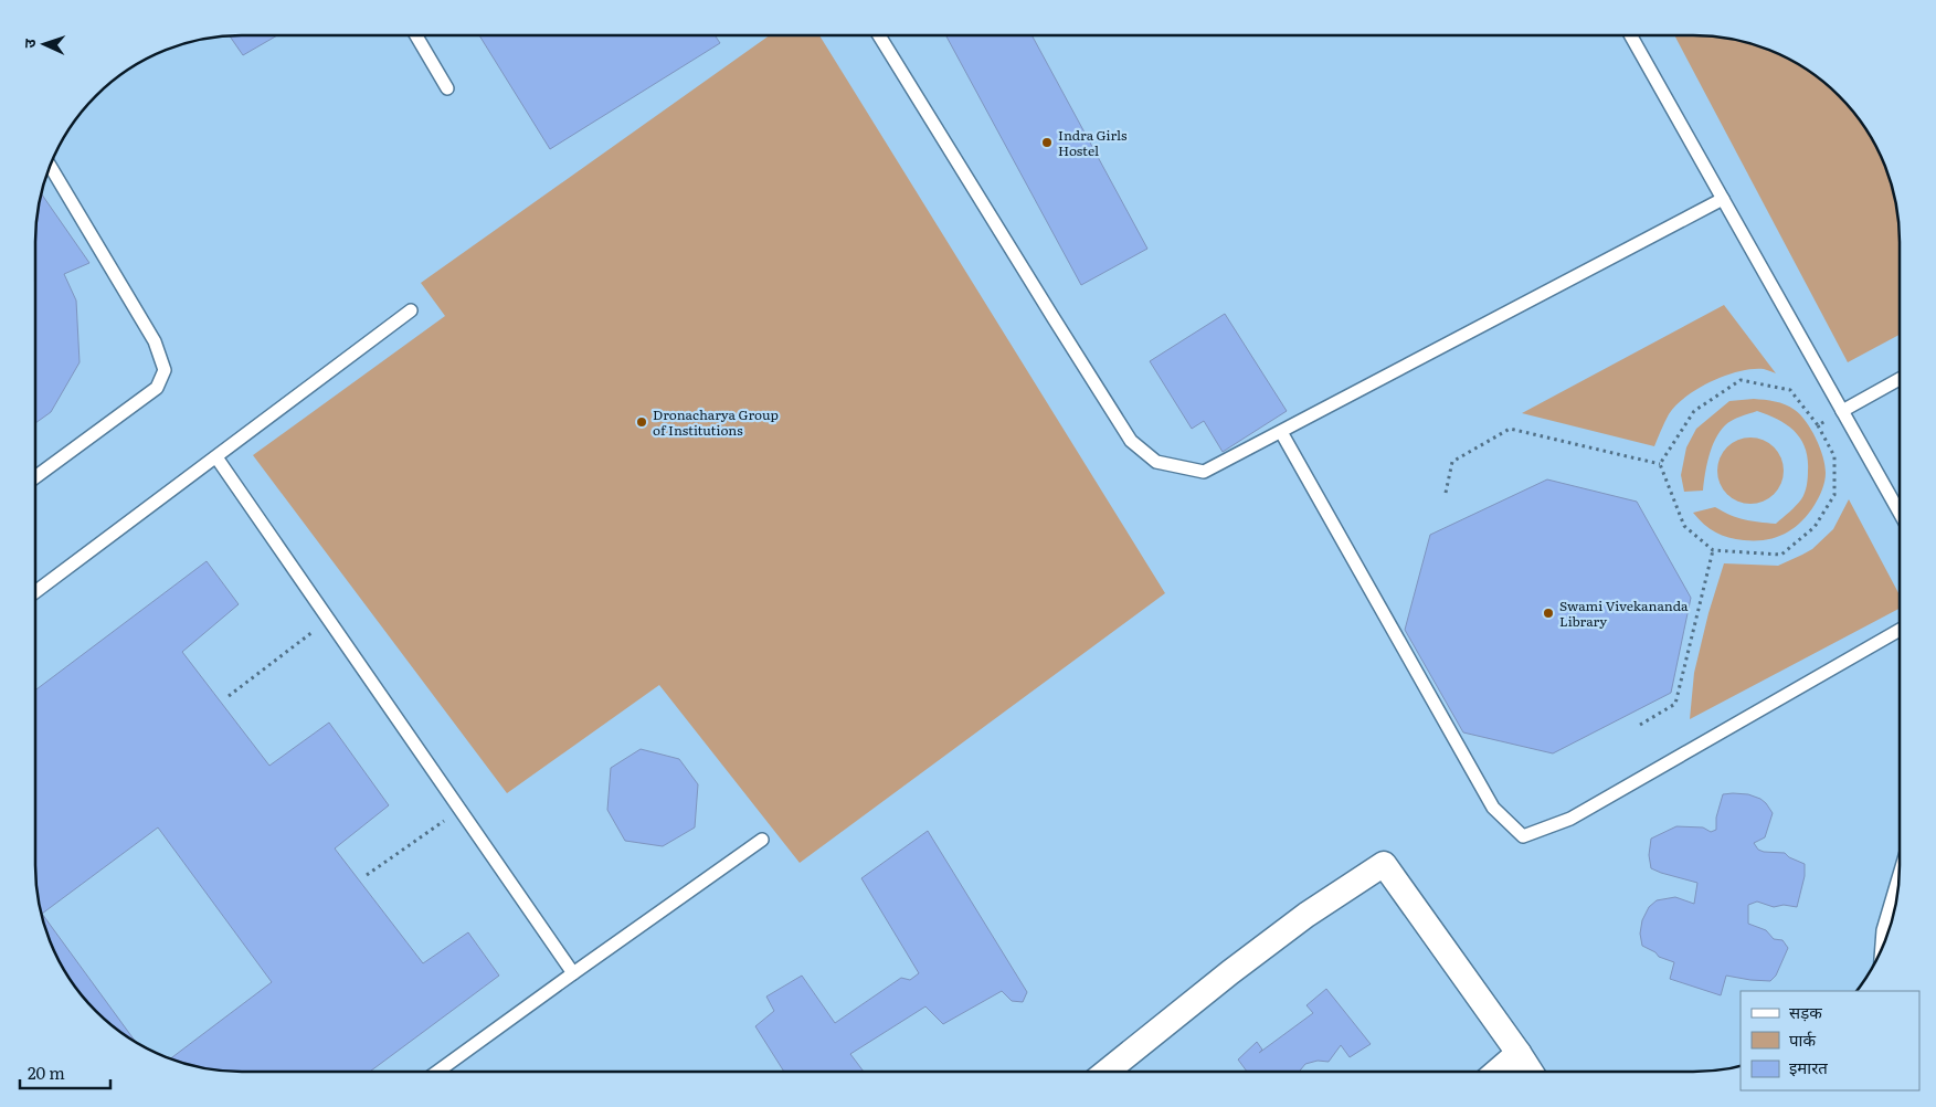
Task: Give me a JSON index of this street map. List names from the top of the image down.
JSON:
{
  "places": ["Indra Girls Hostel", "Dronacharya Group of Institutions", "Swami Vivekananda Library"],
  "legend": ["सड़क", "पार्क", "इमारत"],
  "scale_bar": "20 m",
  "north": "left"
}
